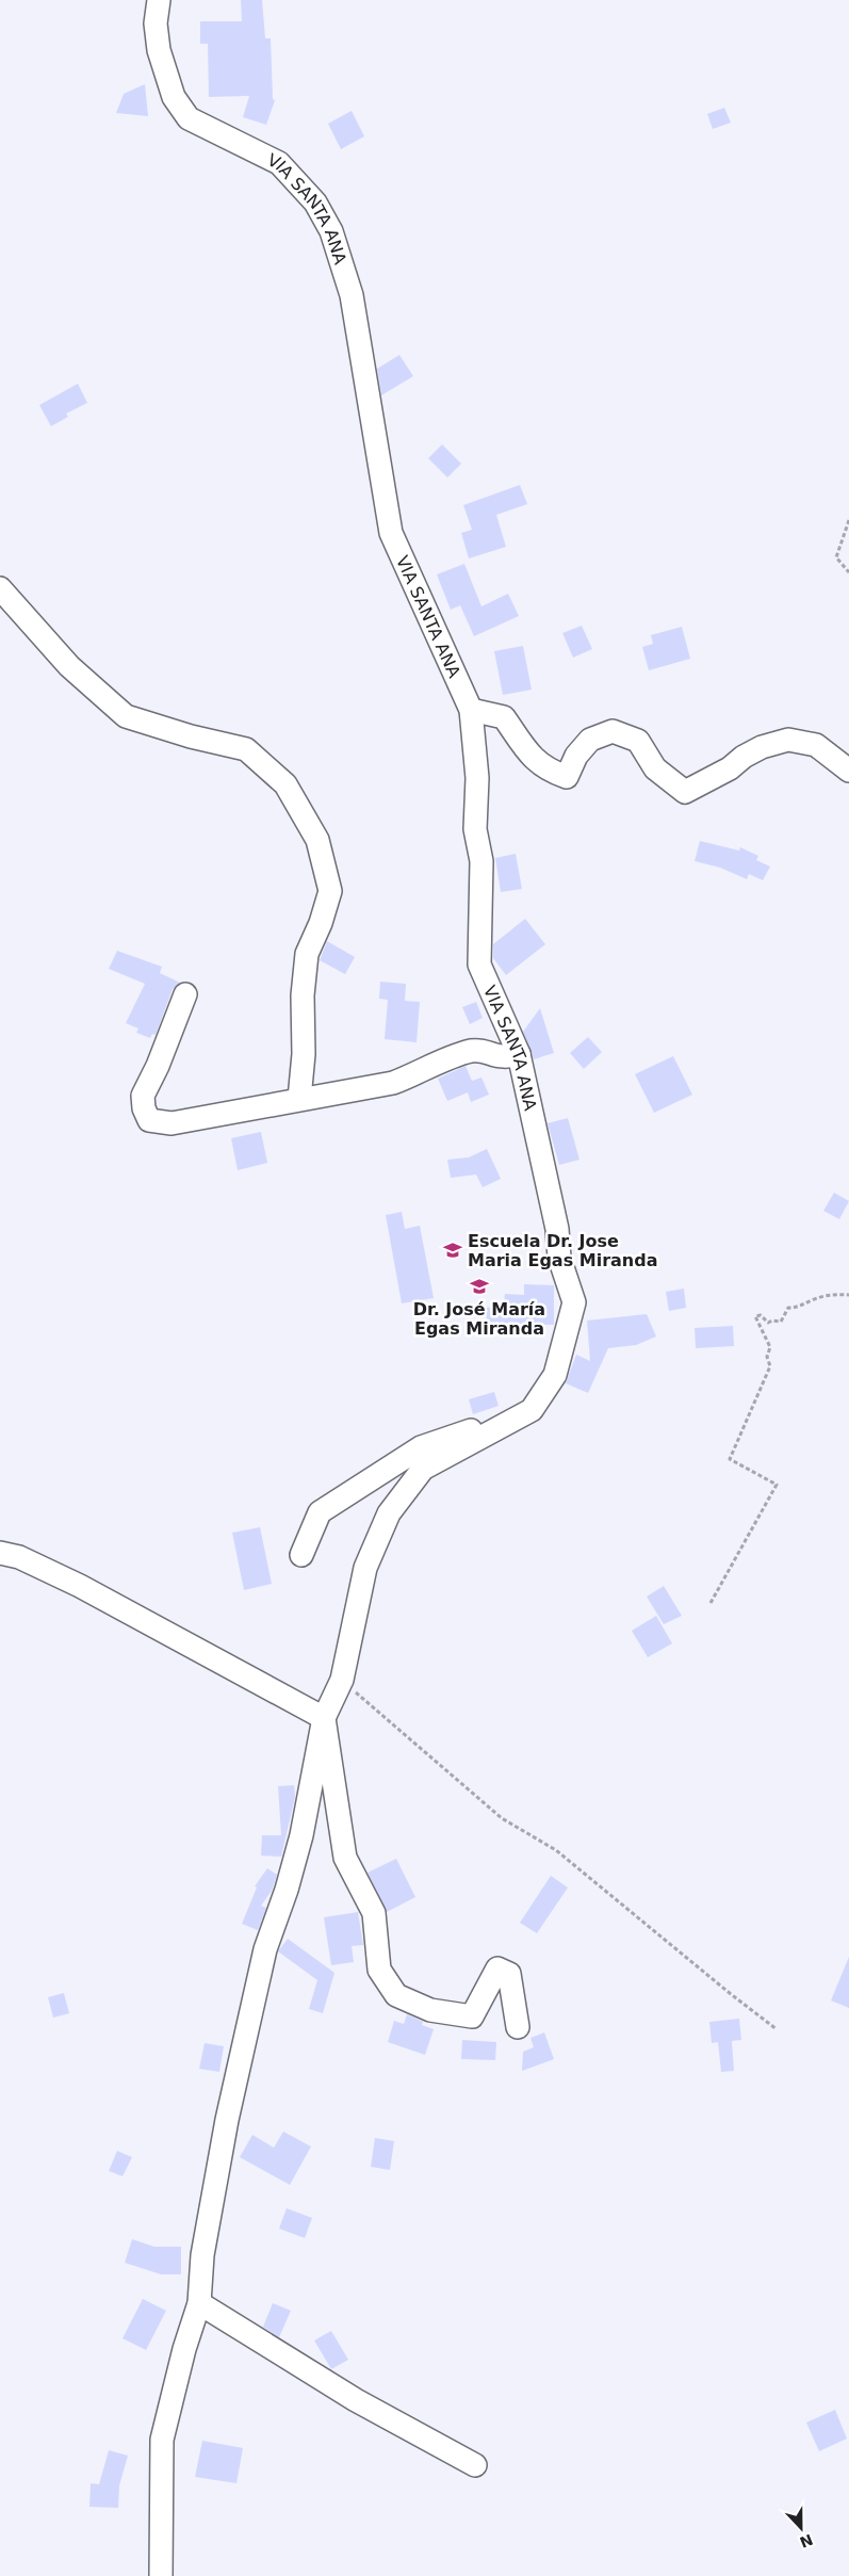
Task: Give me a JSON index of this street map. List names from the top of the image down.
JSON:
{
  "streets": {
    "street": ["VIA SANTA ANA"]
  },
  "places": {
    "school or university": ["Escuela Dr. Jose Maria Egas Miranda", "Dr. José María Egas Miranda"]
  },
  "north": "bottom"
}
